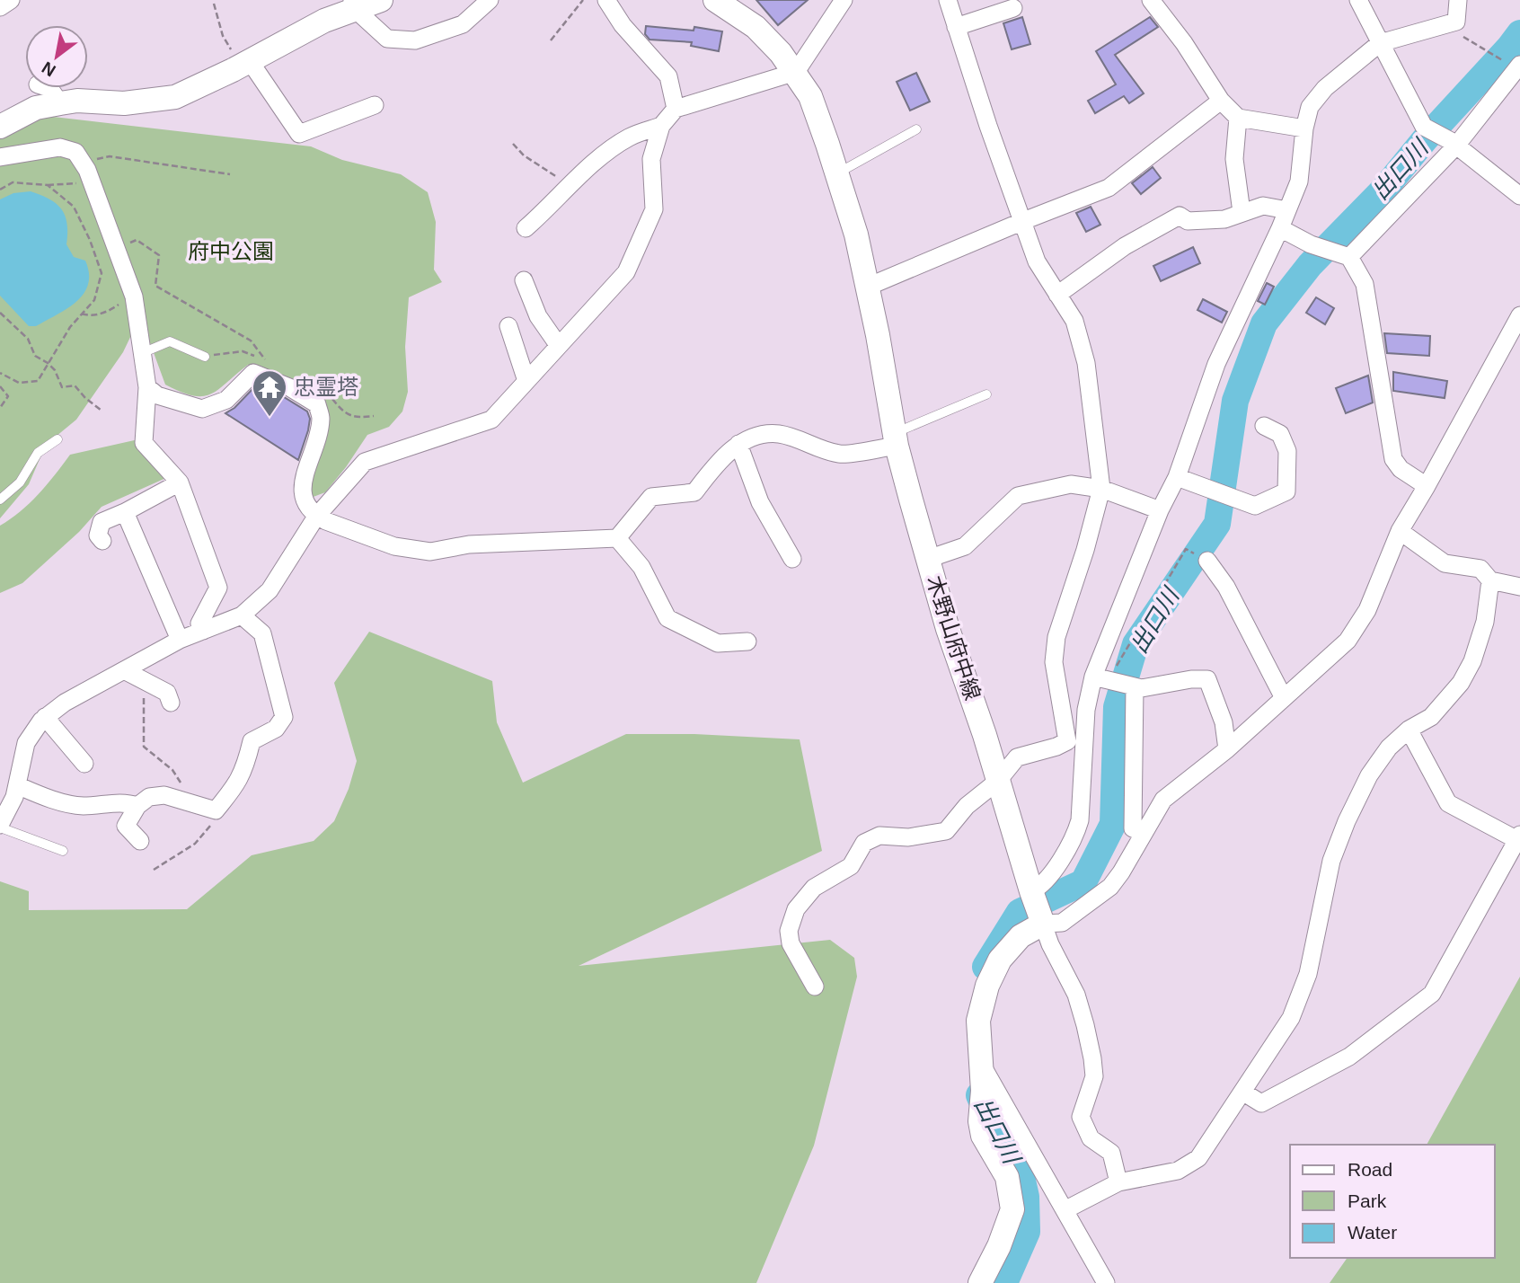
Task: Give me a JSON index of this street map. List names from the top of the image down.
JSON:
{
  "streets": {
    "main road": ["木野山府中線"]
  },
  "water": ["出口川"],
  "parks": ["府中公園"],
  "places": {
    "temple": ["忠霊塔"]
  },
  "legend": ["Road", "Park", "Water"],
  "north": "bottom left"
}
